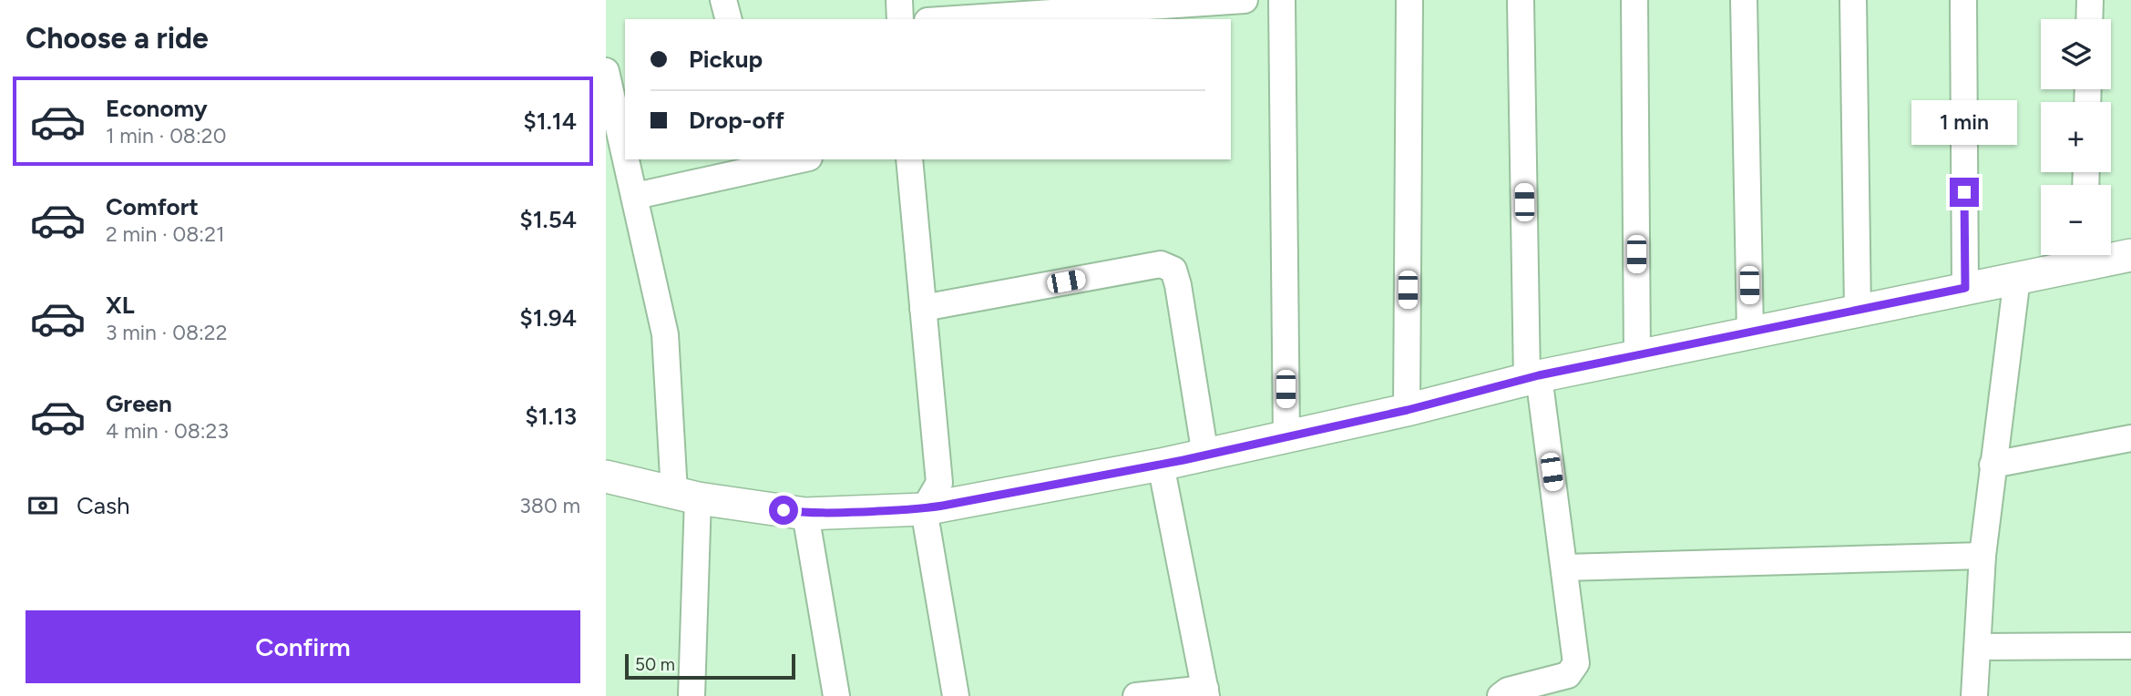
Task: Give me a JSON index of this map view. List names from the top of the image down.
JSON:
{
  "scale_bar": "50 m",
  "page": {
    "heading": "Choose a ride",
    "map_buttons": ["+", "−"],
    "banner": ["Pickup", "Drop-off"],
    "list": [
      {
        "name": "Economy",
        "note": "1 min · 08:20",
        "value": "$1.14"
      },
      {
        "name": "Comfort",
        "note": "2 min · 08:21",
        "value": "$1.54"
      },
      {
        "name": "XL",
        "note": "3 min · 08:22",
        "value": "$1.94"
      },
      {
        "name": "Green",
        "note": "4 min · 08:23",
        "value": "$1.13"
      }
    ],
    "bubble": "1 min",
    "pay": ["Cash", "380 m"],
    "buttons": "Confirm",
    "scale": "50 m"
  }
}
